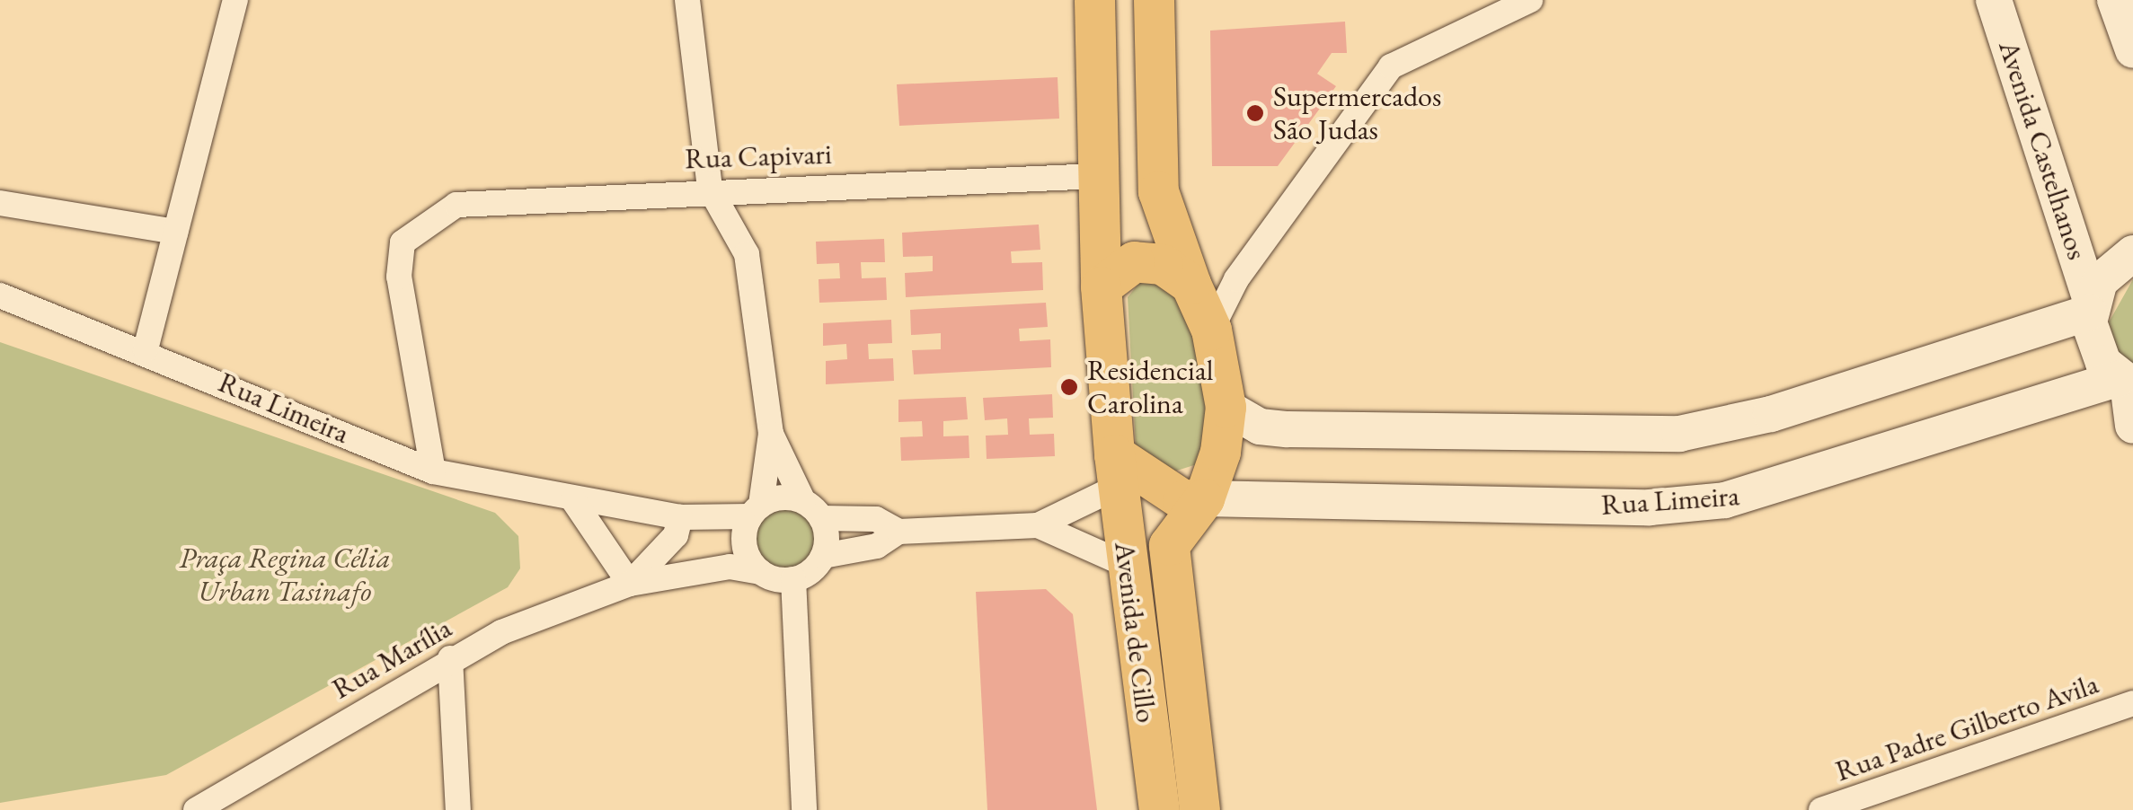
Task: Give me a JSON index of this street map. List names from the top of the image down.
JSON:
{
  "streets": {
    "main road": ["Avenida de Cillo"],
    "street": [
      "Avenida Castelhanos",
      "Rua Capivari",
      "Rua Limeira",
      "Rua Marília",
      "Rua Padre Gilberto Avila"
    ]
  },
  "crossings": [
    ["Avenida Castelhanos", "Rua Limeira"],
    ["Rua Capivari", "Rua Limeira"],
    ["Rua Capivari", "Avenida de Cillo"],
    ["Rua Limeira", "Avenida de Cillo"],
    ["Rua Limeira", "Rua Marília"]
  ],
  "parks": ["Praça Regina Célia Urban Tasinafo"],
  "places": ["Supermercados São Judas", "Residencial Carolina"]
}
